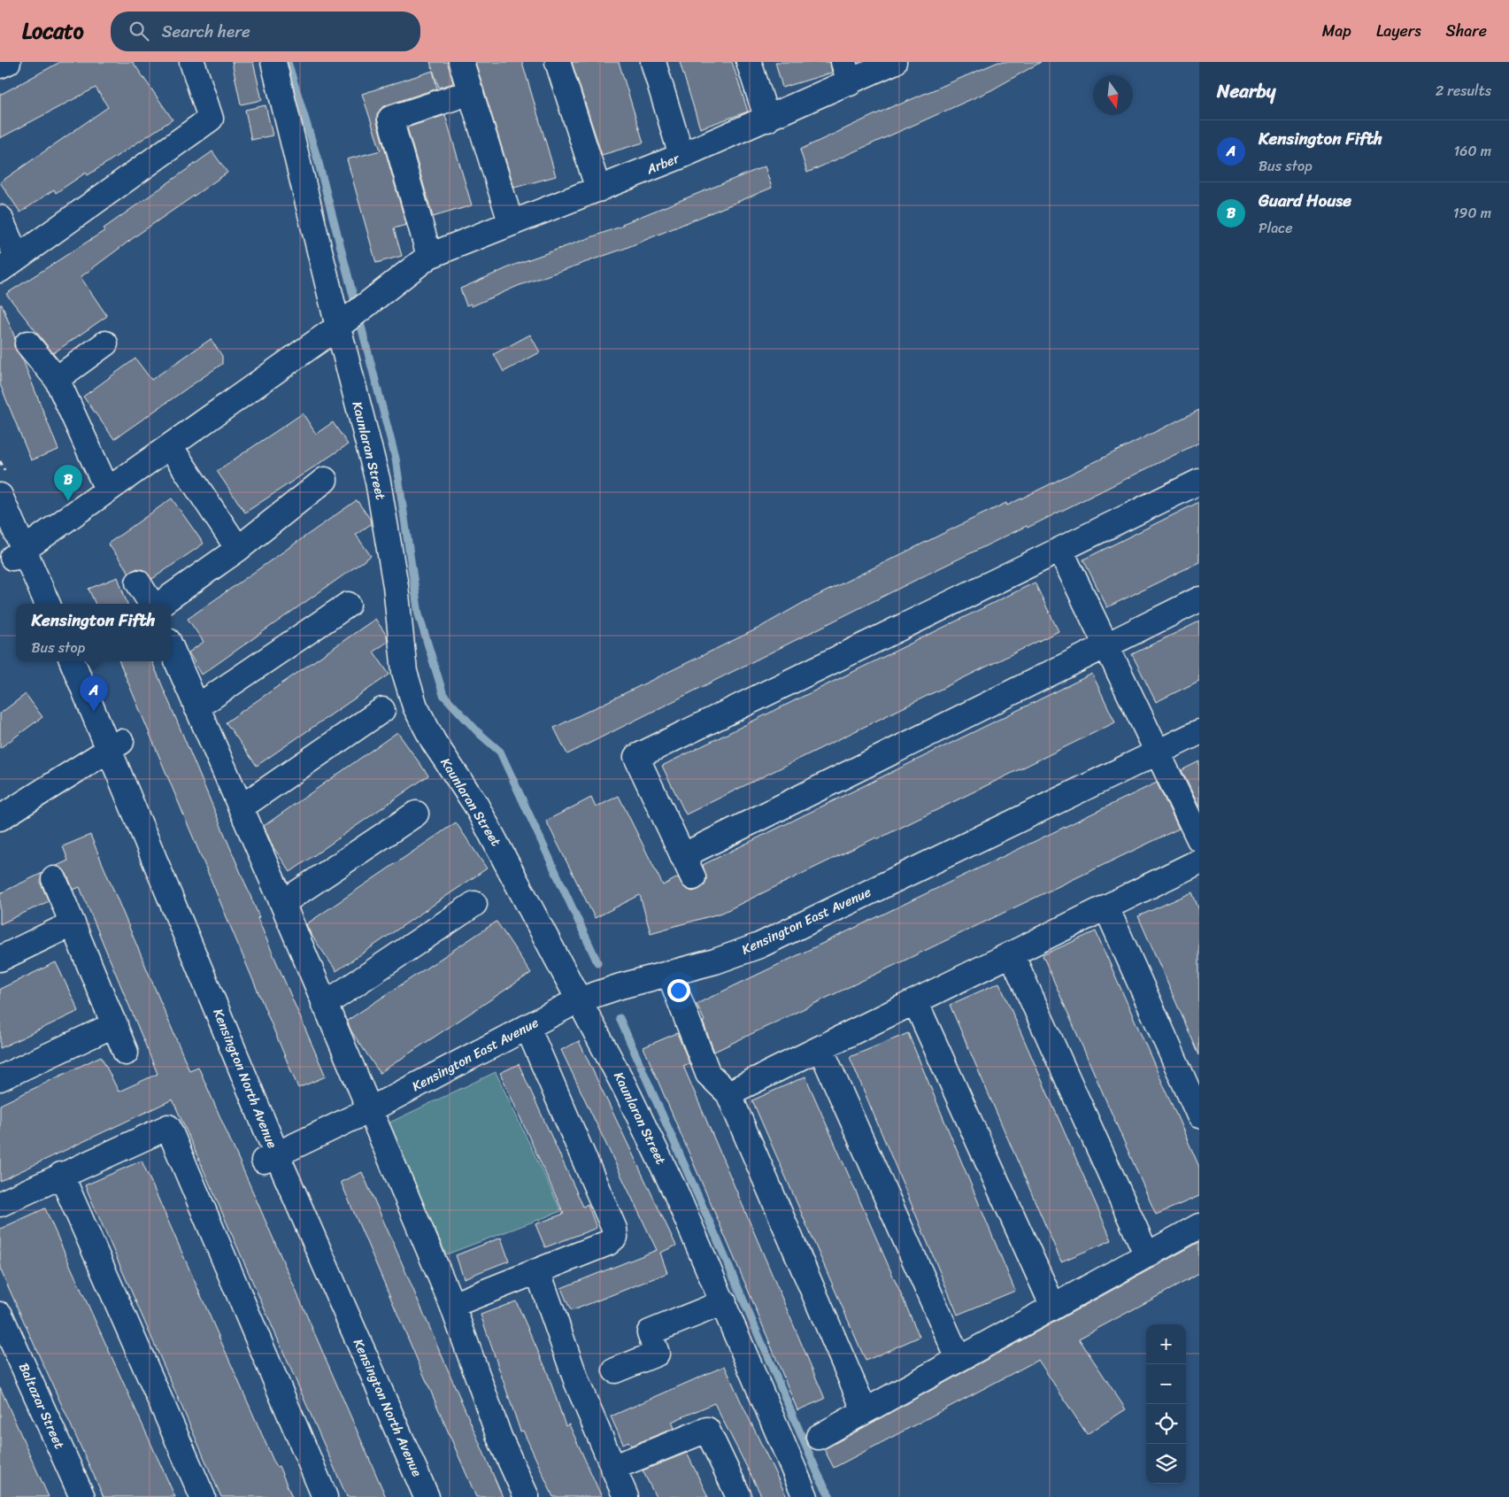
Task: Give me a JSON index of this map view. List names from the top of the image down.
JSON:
{
  "streets": {
    "street": [
      "Arber",
      "Kaunlaran Street",
      "Kensington East Avenue",
      "Kensington North Avenue",
      "Baltazar Street"
    ]
  },
  "crossings": [
    ["Arber", "Kaunlaran Street"],
    ["Kaunlaran Street", "Kensington East Avenue"],
    ["Kensington East Avenue", "Kensington North Avenue"]
  ],
  "north": "bottom",
  "page": {
    "header": "Locato",
    "search": "Search here",
    "nav": ["Map", "Layers", "Share"],
    "heading": ["Nearby", "2 results"],
    "list": [
      {
        "mark": "A",
        "name": "Kensington Fifth",
        "note": "Bus stop",
        "value": "160 m"
      },
      {
        "mark": "B",
        "name": "Guard House",
        "note": "Place",
        "value": "190 m"
      }
    ],
    "pins": ["B", "A"],
    "popup": ["Kensington Fifth", "Bus stop"],
    "map_buttons": ["+", "−"]
  }
}
